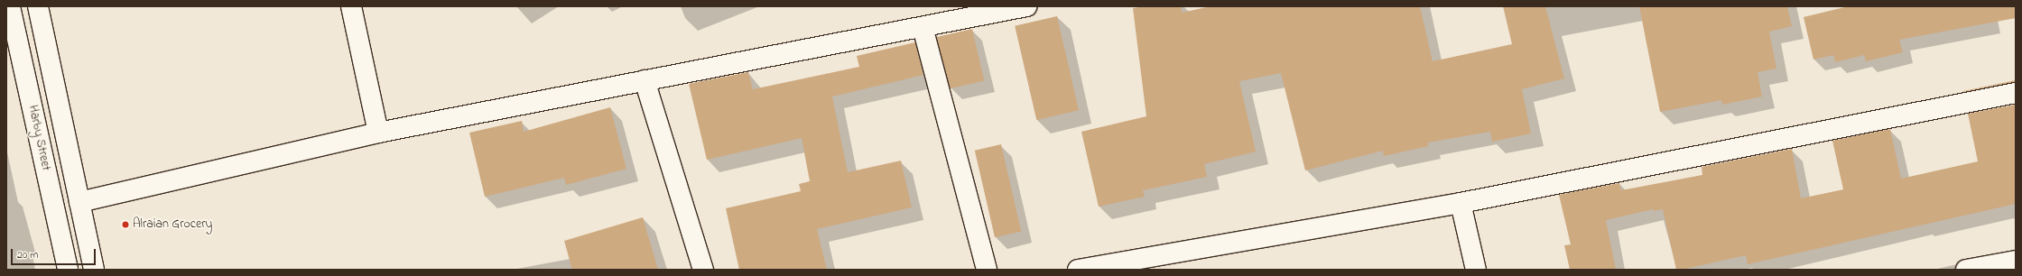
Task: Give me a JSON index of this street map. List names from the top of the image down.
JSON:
{
  "streets": {
    "street": ["Harby Street"]
  },
  "places": ["Alraian Grocery"],
  "scale_bar": "20 m"
}
